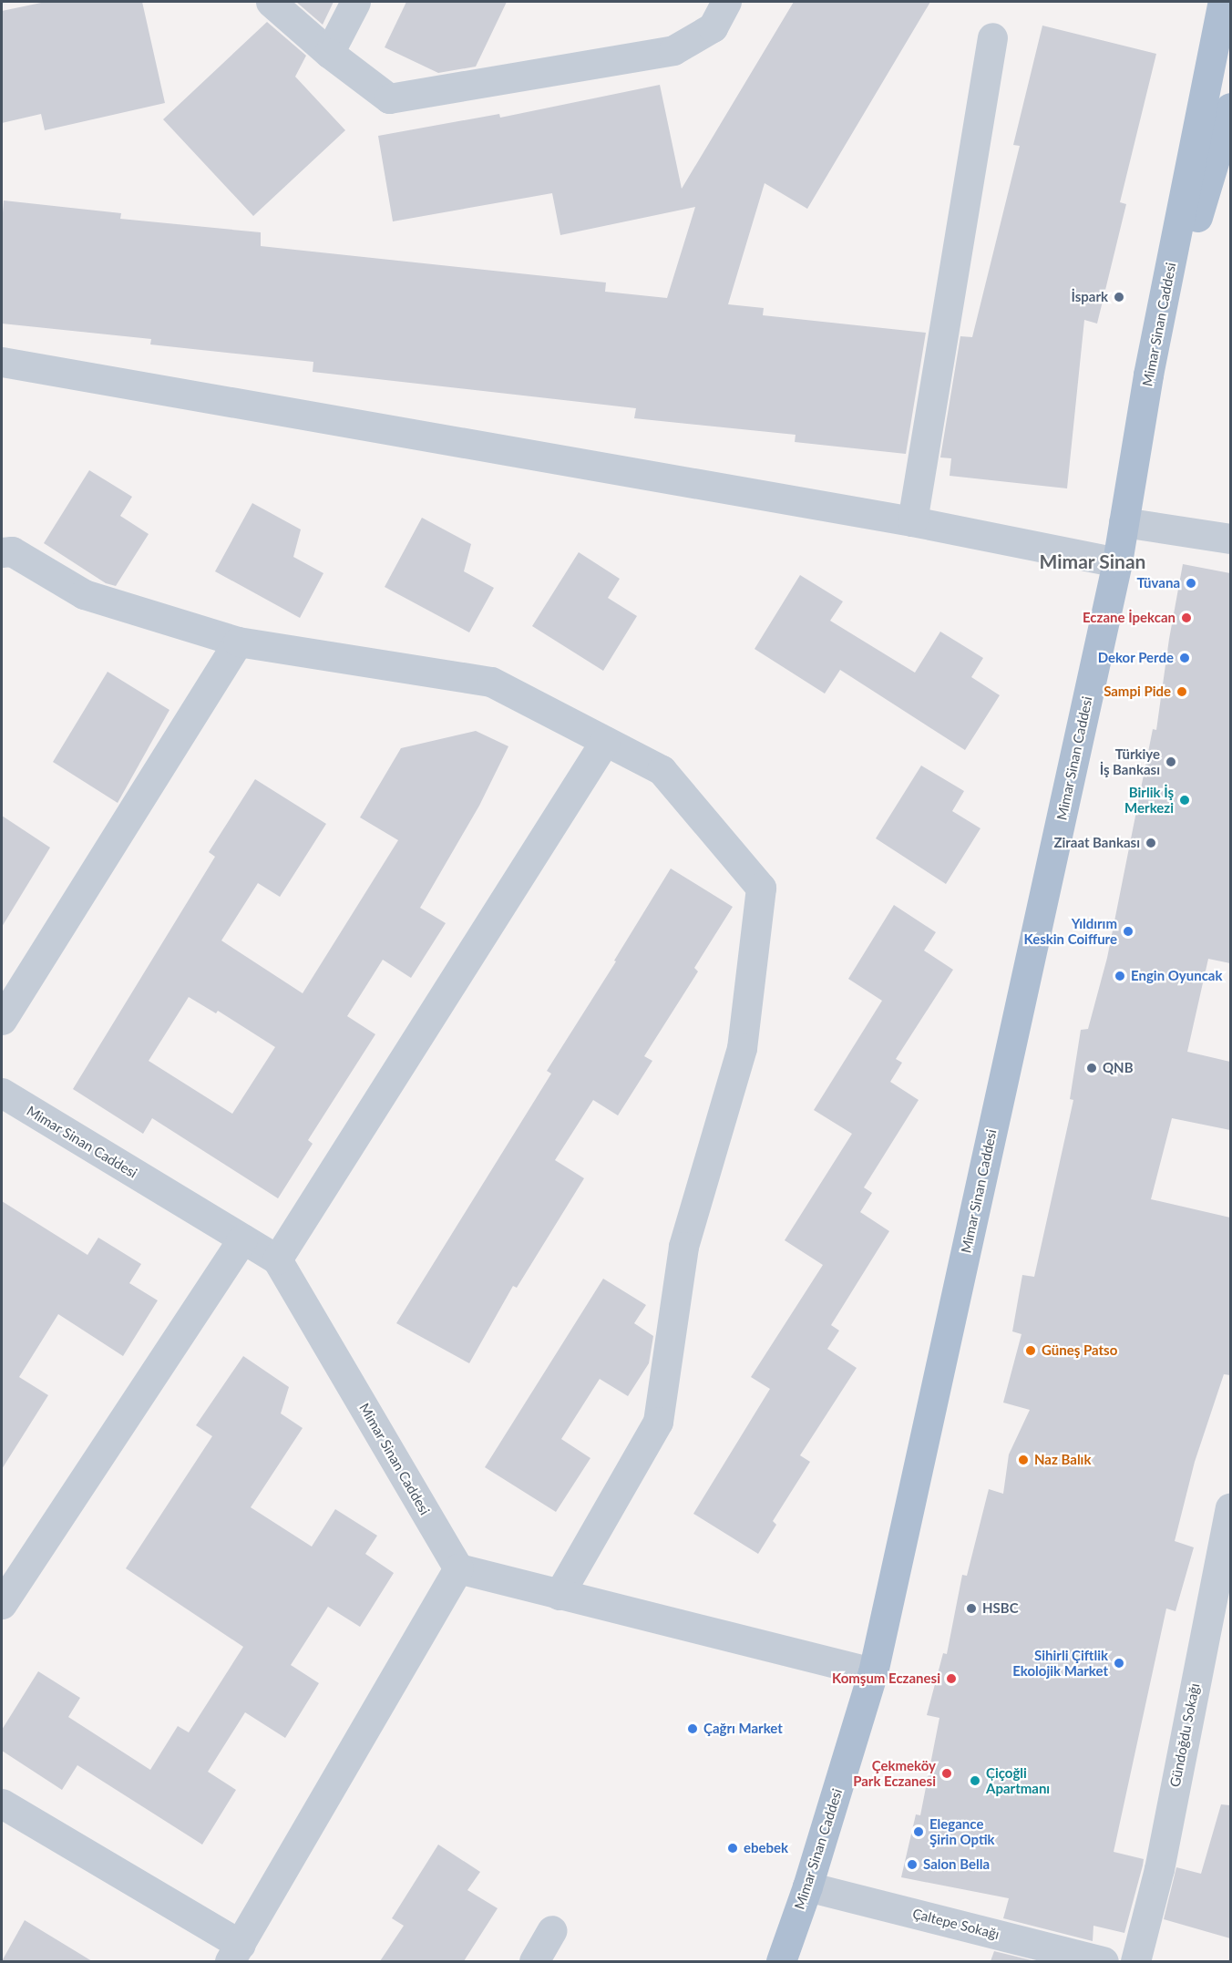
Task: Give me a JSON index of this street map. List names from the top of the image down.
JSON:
{
  "streets": {
    "main road": ["Mimar Sinan Caddesi"],
    "street": ["Gündoğdu Sokağı", "Çaltepe Sokağı"]
  },
  "crossings": [
    ["Mimar Sinan Caddesi", "Çaltepe Sokağı"]
  ],
  "districts": ["Mimar Sinan"],
  "places": [
    "İspark",
    "Tüvana",
    "Eczane İpekcan",
    "Dekor Perde",
    "Sampi Pide",
    "Türkiye İş Bankası",
    "Birlik İş Merkezi",
    "Ziraat Bankası",
    "Yıldırım Keskin Coiffure",
    "Engin Oyuncak",
    "QNB",
    "Güneş Patso",
    "Naz Balık",
    "HSBC",
    "Sihirli Çiftlik Ekolojik Market",
    "Komşum Eczanesi",
    "Çağrı Market",
    "Çekmeköy Park Eczanesi",
    "Çiçoğli Apartmanı",
    "Elegance Şirin Optik",
    "ebebek",
    "Salon Bella"
  ]
}
